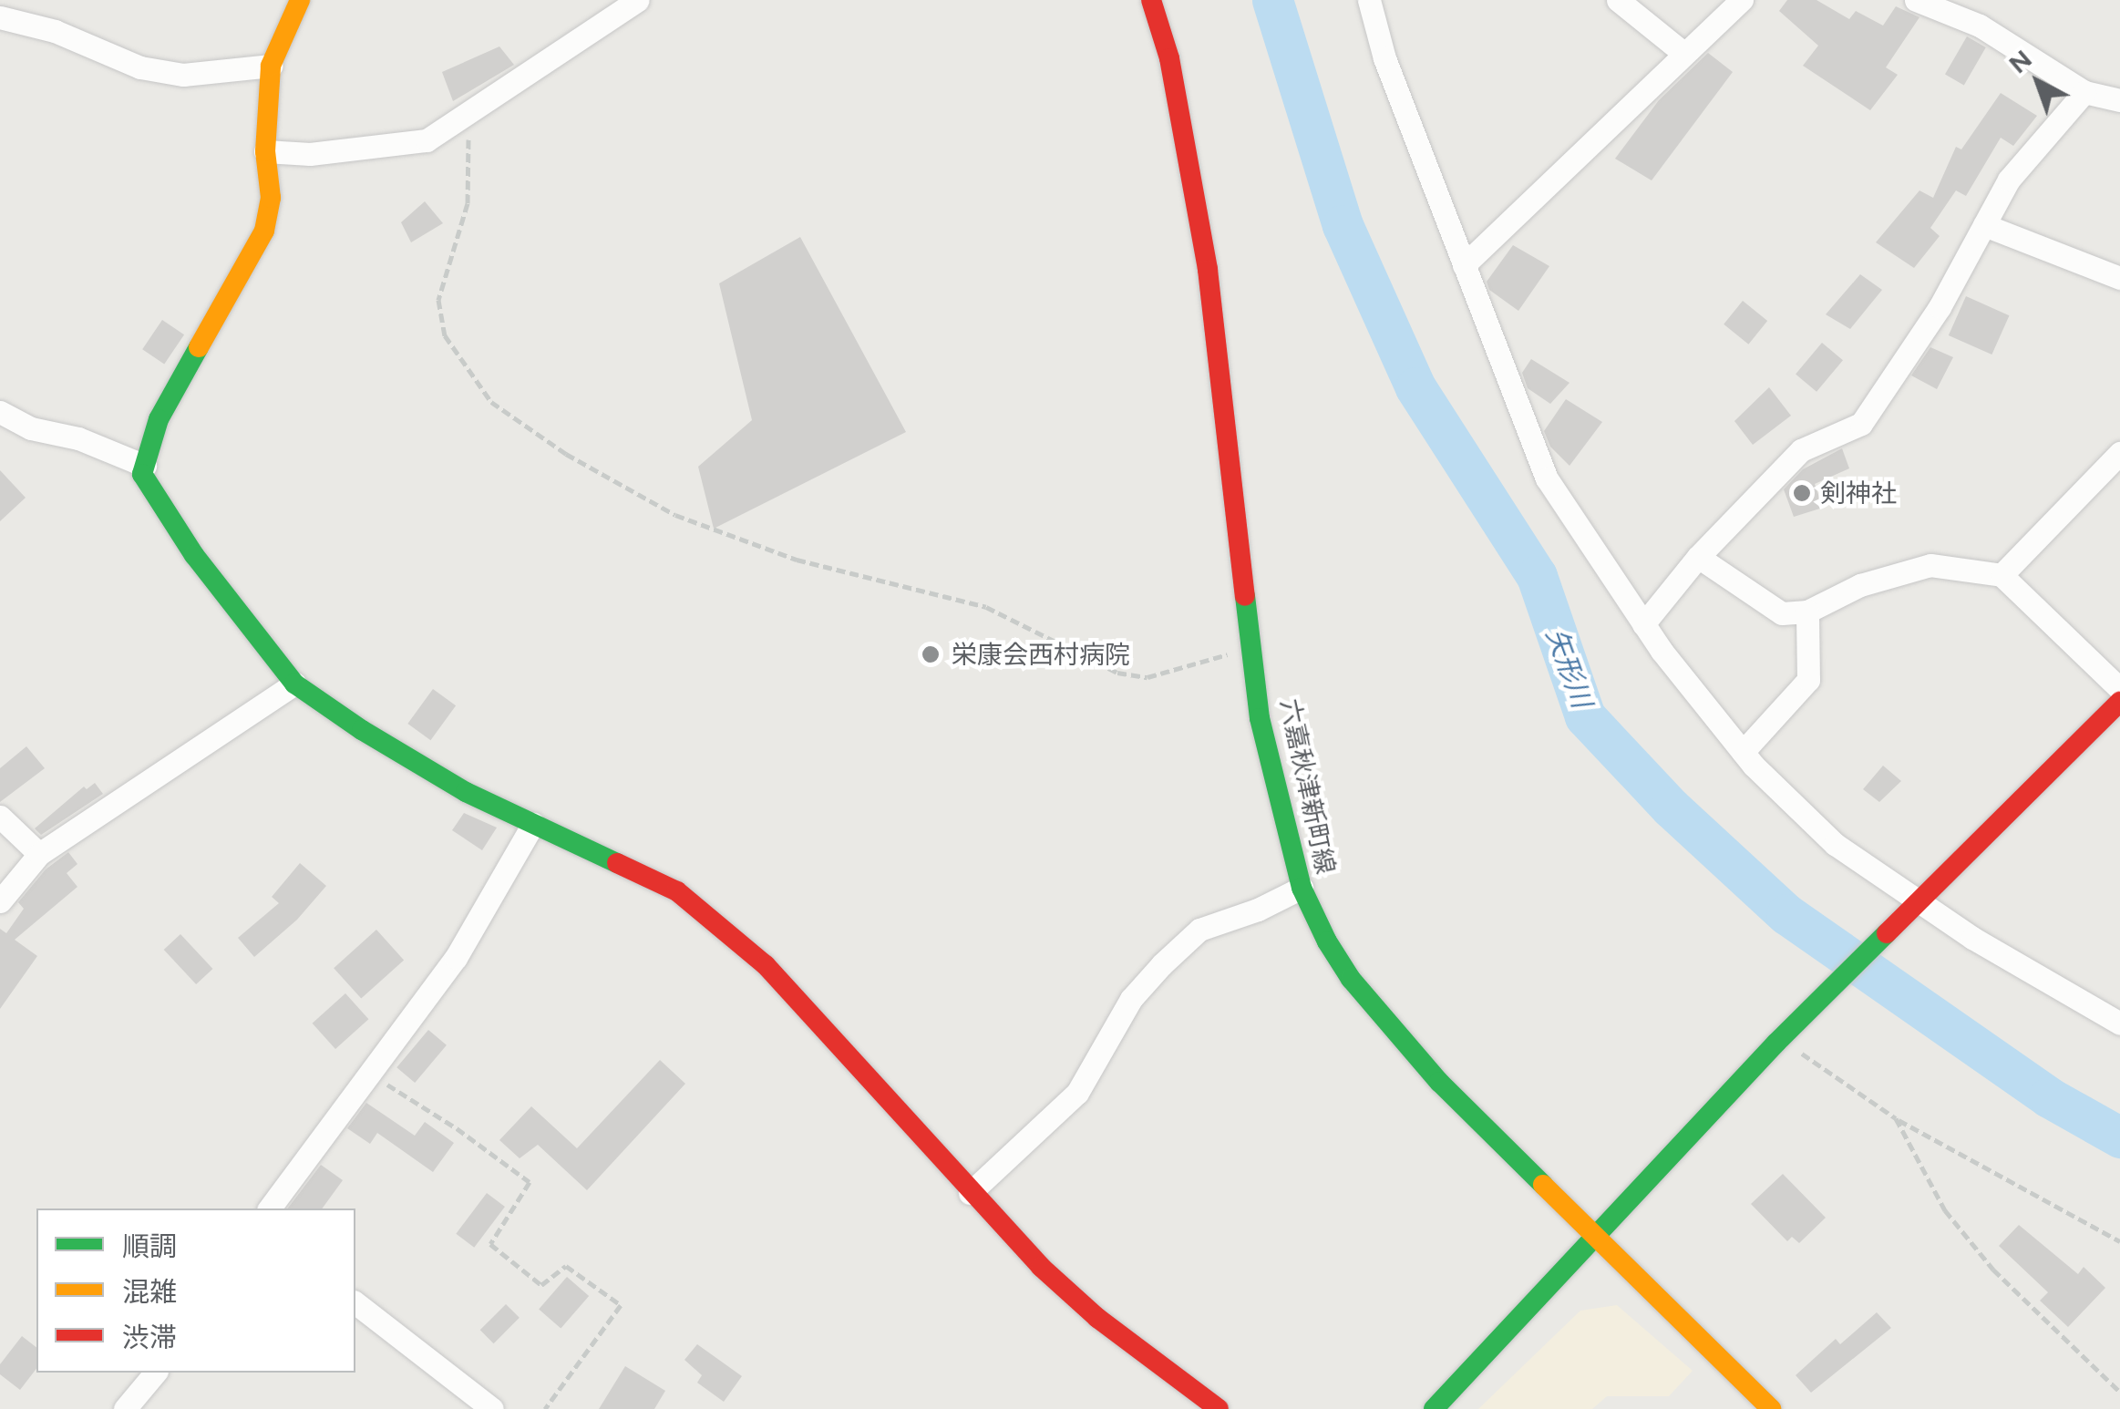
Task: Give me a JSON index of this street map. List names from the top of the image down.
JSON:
{
  "streets": {
    "street": ["六嘉秋津新町線"]
  },
  "water": ["矢形川"],
  "places": ["剣神社", "栄康会西村病院"],
  "legend": ["順調", "混雑", "渋滞"],
  "north": "top left"
}
